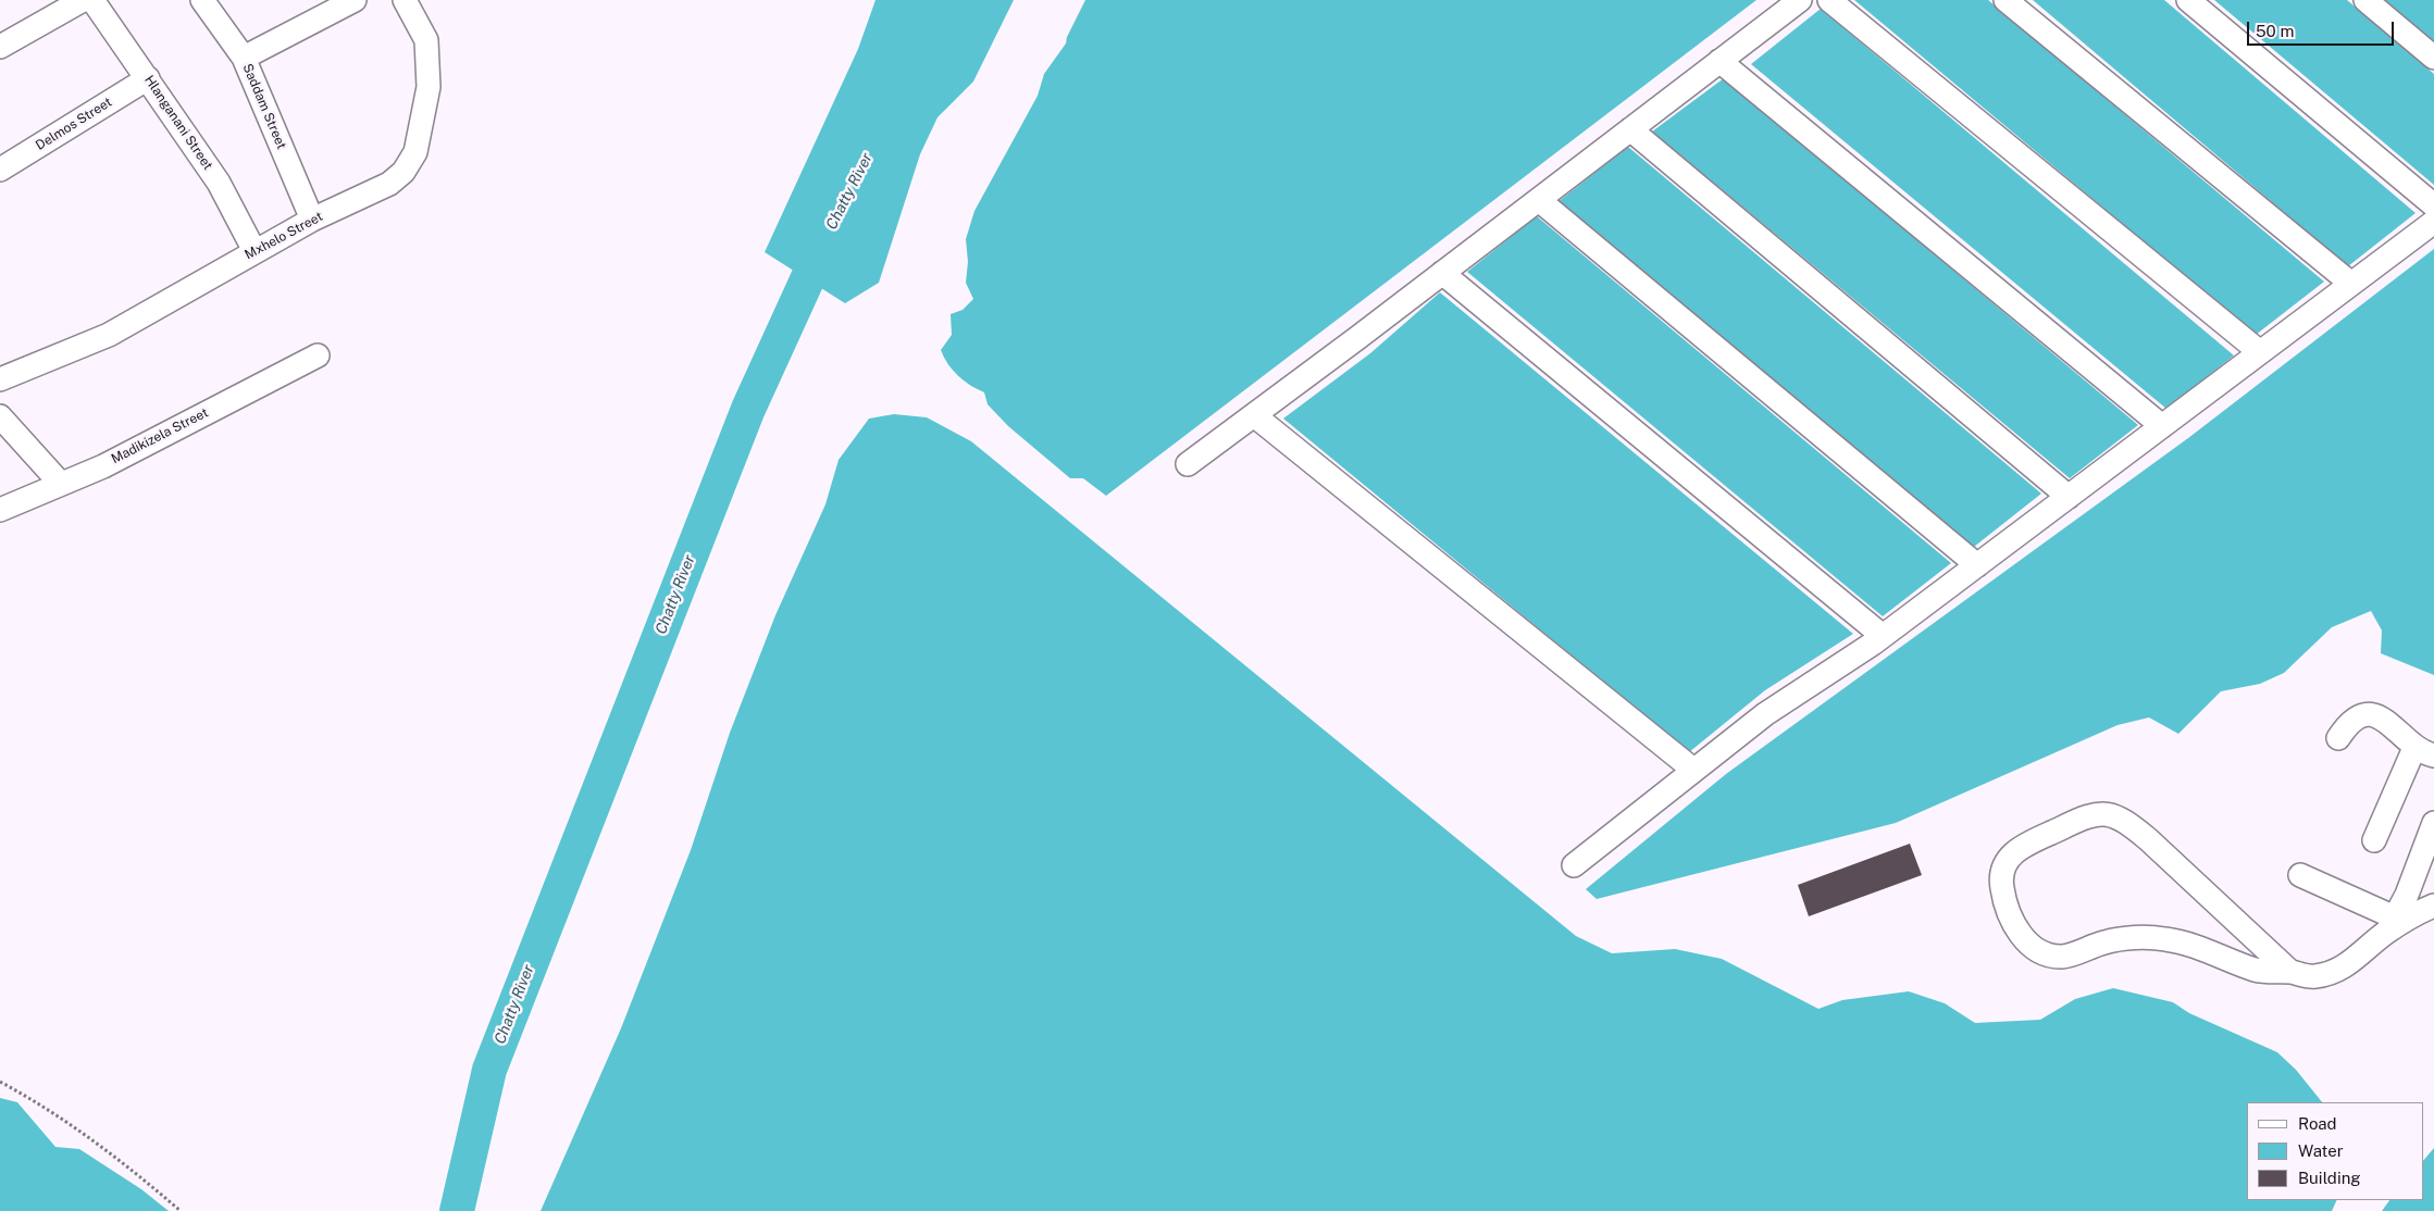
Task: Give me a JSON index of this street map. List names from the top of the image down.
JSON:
{
  "streets": {
    "street": [
      "Saddam Street",
      "Hlanganani Street",
      "Delmos Street",
      "Mxhelo Street",
      "Madikizela Street"
    ]
  },
  "crossings": [
    ["Saddam Street", "Mxhelo Street"],
    ["Hlanganani Street", "Delmos Street"],
    ["Hlanganani Street", "Mxhelo Street"]
  ],
  "water": ["Chatty River"],
  "legend": ["Road", "Water", "Building"],
  "scale_bar": "50 m"
}
